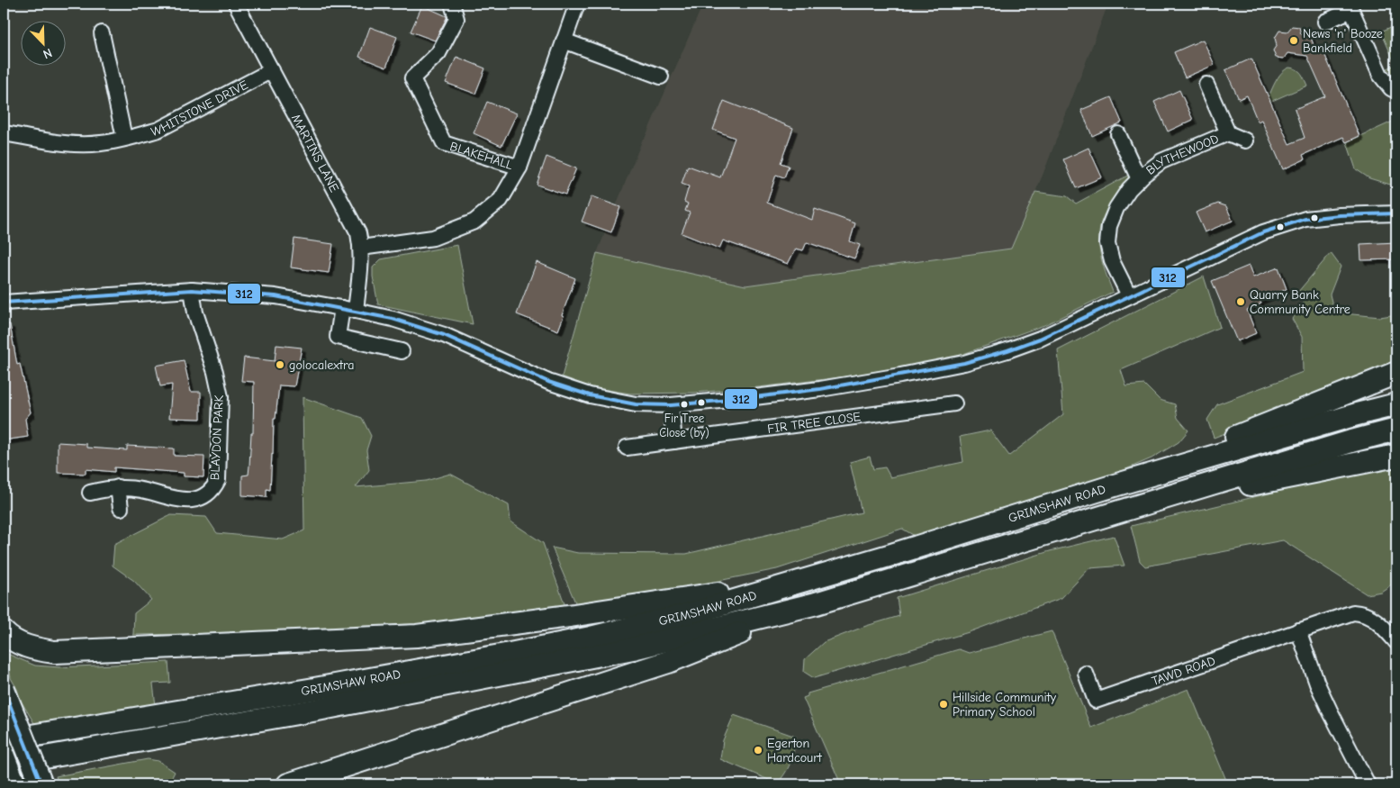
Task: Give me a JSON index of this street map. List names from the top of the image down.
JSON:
{
  "streets": {
    "main road": ["GRIMSHAW ROAD"],
    "street": [
      "WHITSTONE DRIVE",
      "MARTINS LANE",
      "BLAKEHALL",
      "BLYTHEWOOD",
      "FIR TREE CLOSE",
      "BLAYDON PARK",
      "TAWD ROAD"
    ]
  },
  "crossings": [
    ["WHITSTONE DRIVE", "MARTINS LANE"],
    ["MARTINS LANE", "BLAKEHALL"]
  ],
  "places": [
    "News 'n' Booze Bankfield",
    "Quarry Bank Community Centre",
    "golocalextra",
    "Fir Tree Close (by)",
    "Hillside Community Primary School",
    "Egerton Hardcourt"
  ],
  "lines": ["transit line 312"],
  "north": "bottom right"
}
